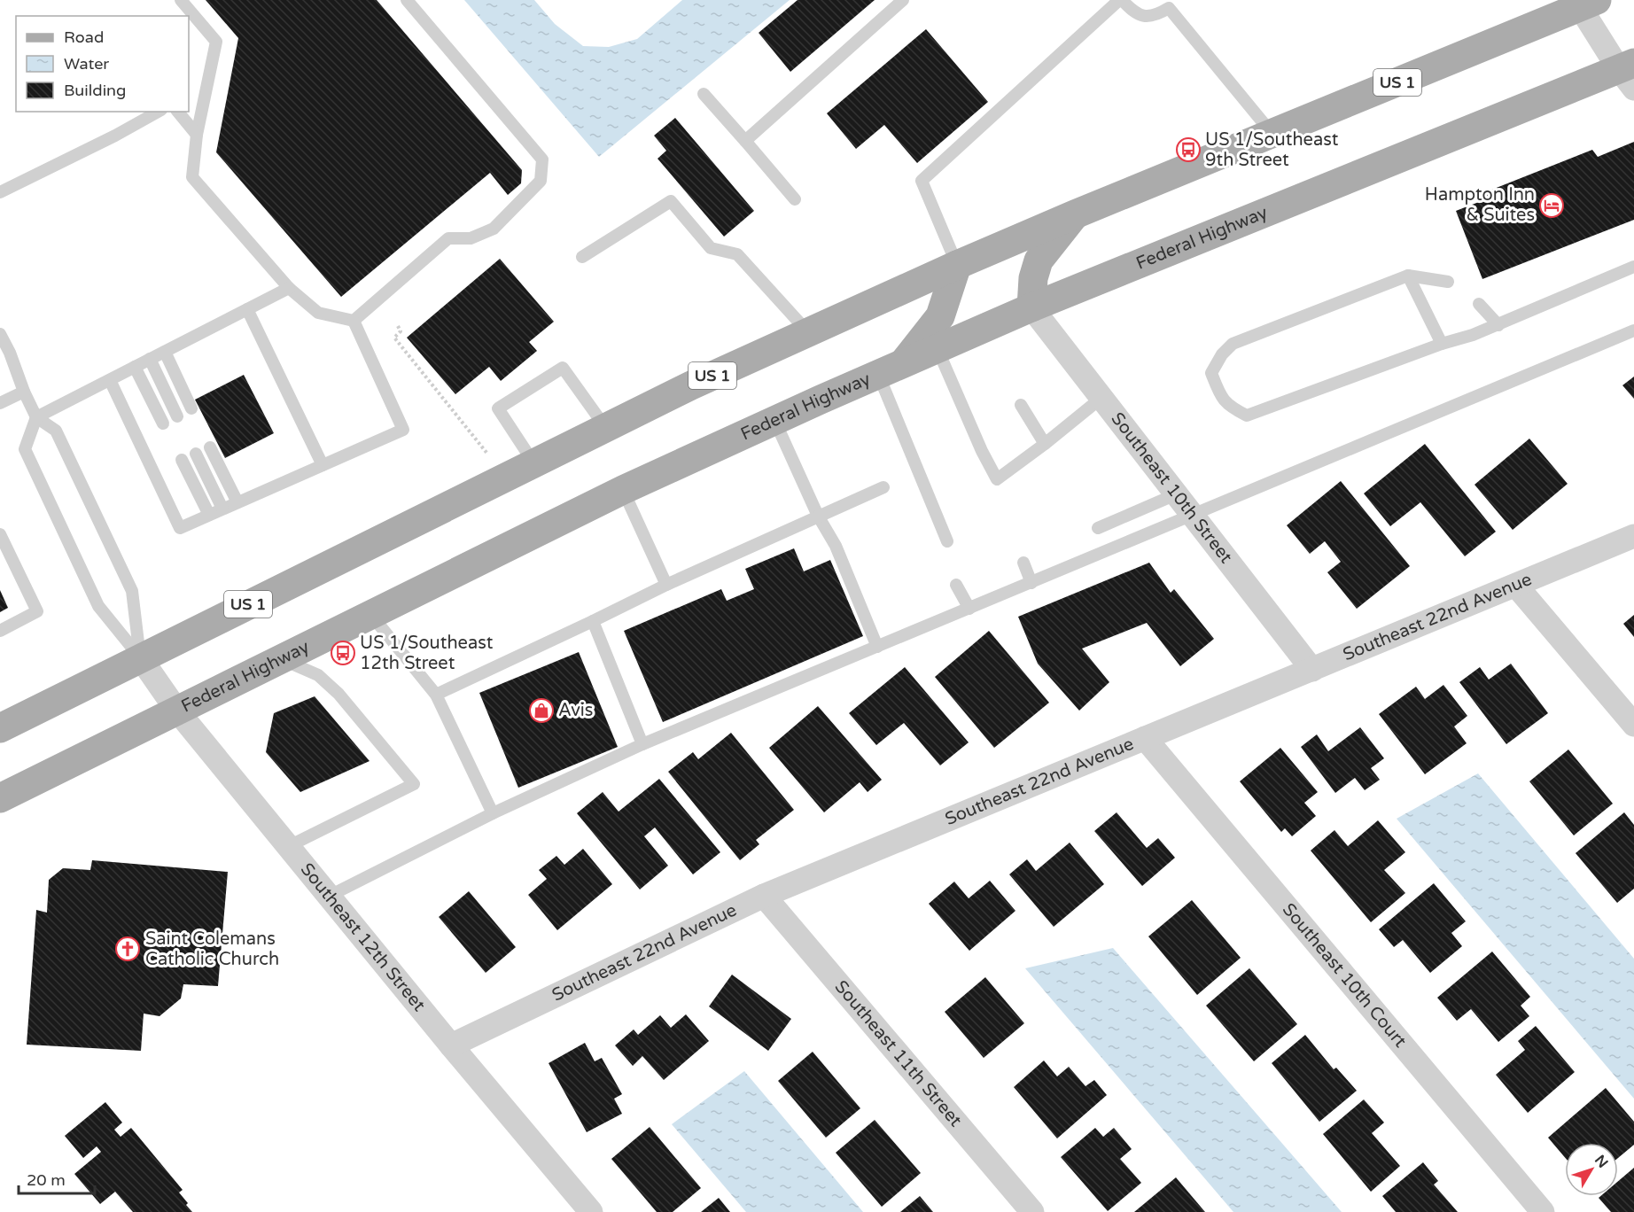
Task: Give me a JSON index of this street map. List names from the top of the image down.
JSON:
{
  "streets": {
    "main road": ["US 1", "Federal Highway"],
    "street": [
      "Southeast 10th Street",
      "Southeast 22nd Avenue",
      "Southeast 12th Street",
      "Southeast 10th Court",
      "Southeast 11th Street"
    ]
  },
  "crossings": [
    ["US 1", "Southeast 12th Street"],
    ["Federal Highway", "Southeast 10th Street"],
    ["Federal Highway", "Southeast 12th Street"],
    ["Southeast 10th Street", "Southeast 22nd Avenue"],
    ["Southeast 22nd Avenue", "Southeast 12th Street"],
    ["Southeast 22nd Avenue", "Southeast 10th Court"],
    ["Southeast 22nd Avenue", "Southeast 11th Street"]
  ],
  "places": {
    "bus stop": ["US 1/Southeast 9th Street", "US 1/Southeast 12th Street"],
    "hotel": ["Hampton Inn & Suites"],
    "shop": ["Avis"],
    "church": ["Saint Colemans Catholic Church"]
  },
  "legend": ["Road", "Water", "Building"],
  "scale_bar": "20 m",
  "north": "top right"
}
